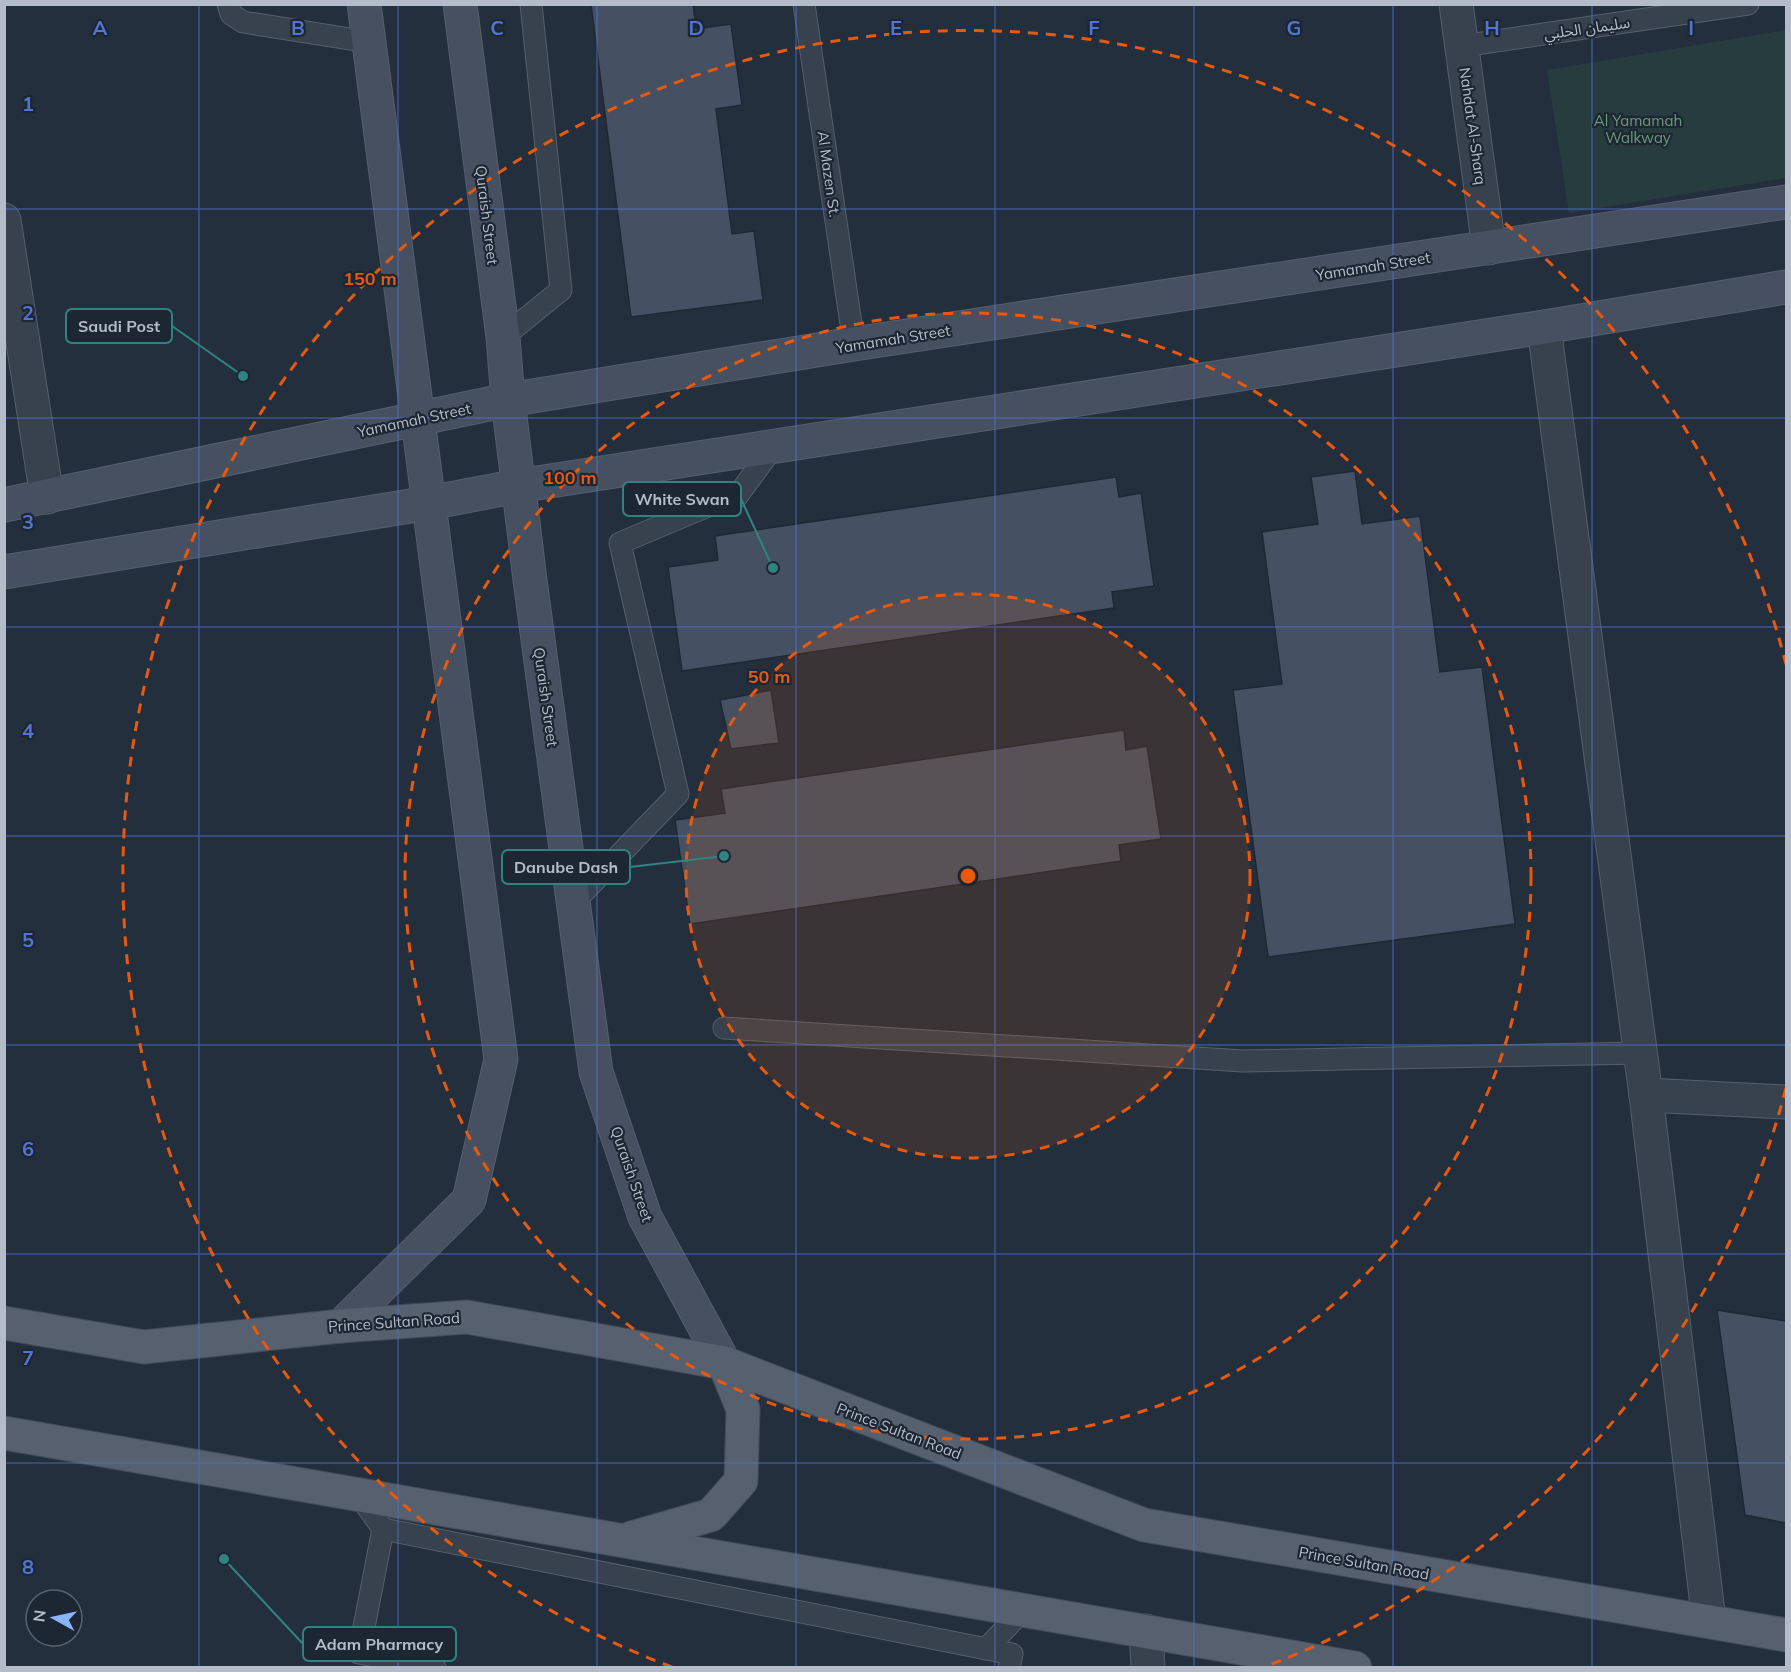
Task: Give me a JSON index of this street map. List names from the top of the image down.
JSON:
{
  "streets": {
    "main road": ["Quraish Street", "Yamamah Street", "Prince Sultan Road"],
    "street": ["Nahdat Al-Sharq"],
    "lane": ["سليمان الحلبي", "Al Mazen St."]
  },
  "crossings": [
    ["سليمان الحلبي", "Nahdat Al-Sharq"],
    ["Nahdat Al-Sharq", "Yamamah Street"],
    ["Al Mazen St.", "Yamamah Street"],
    ["Quraish Street", "Yamamah Street"],
    ["Quraish Street", "Prince Sultan Road"]
  ],
  "parks": ["Al Yamamah Walkway"],
  "places": [
    "Saudi Post",
    "White Swan",
    "Danube Dash",
    "Adam Pharmacy"
  ],
  "north": "left",
  "grid": {
    "columns": [
      "A",
      "B",
      "C",
      "D",
      "E",
      "F",
      "G",
      "H",
      "I"
    ],
    "rows": [
      "1",
      "2",
      "3",
      "4",
      "5",
      "6",
      "7",
      "8"
    ]
  },
  "rings": ["150 m", "100 m", "50 m"]
}
